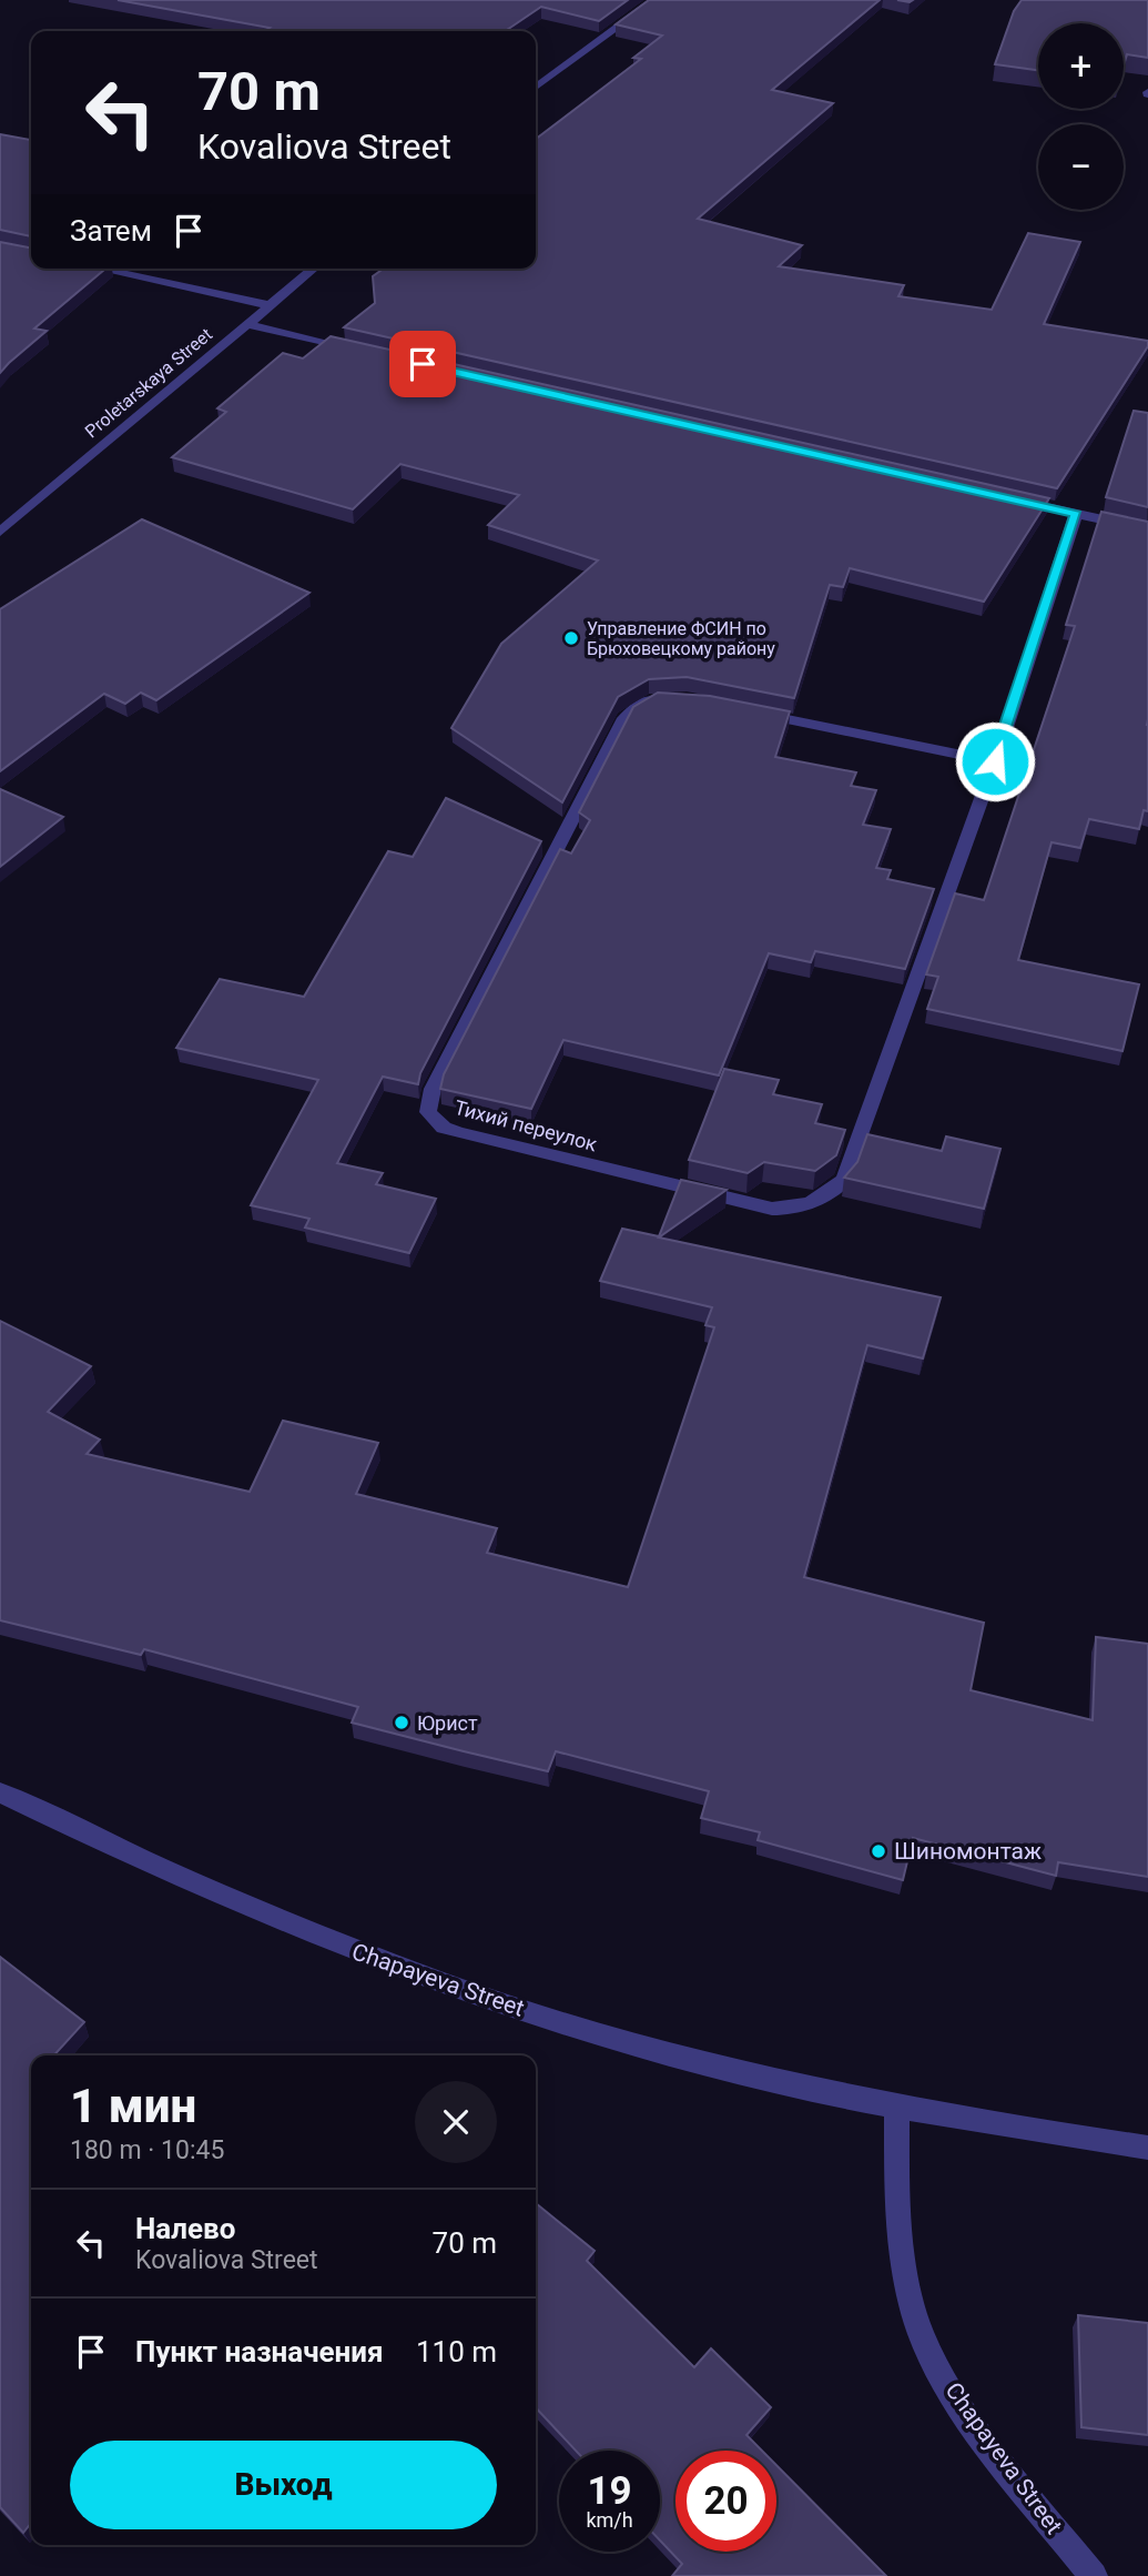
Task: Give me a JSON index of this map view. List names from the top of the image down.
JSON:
{
  "streets": {
    "street": ["Proletarskaya Street", "Тихий переулок", "Chapayeva Street"]
  },
  "places": ["Управление ФСИН по Брюховецкому району", "Юрист", "Шиномонтаж"],
  "page": {
    "map_buttons": ["+", "−"],
    "turn": ["70 m", "Kovaliova Street"],
    "then": "Затем",
    "heading": ["1 мин", "180 m · 10:45"],
    "list": [
      {
        "name": "Налево",
        "note": "Kovaliova Street",
        "value": "70 m"
      },
      {
        "name": "Пункт назначения",
        "value": "110 m"
      }
    ],
    "buttons": "Выход",
    "speed": "19 km/h",
    "limit": "20"
  }
}
